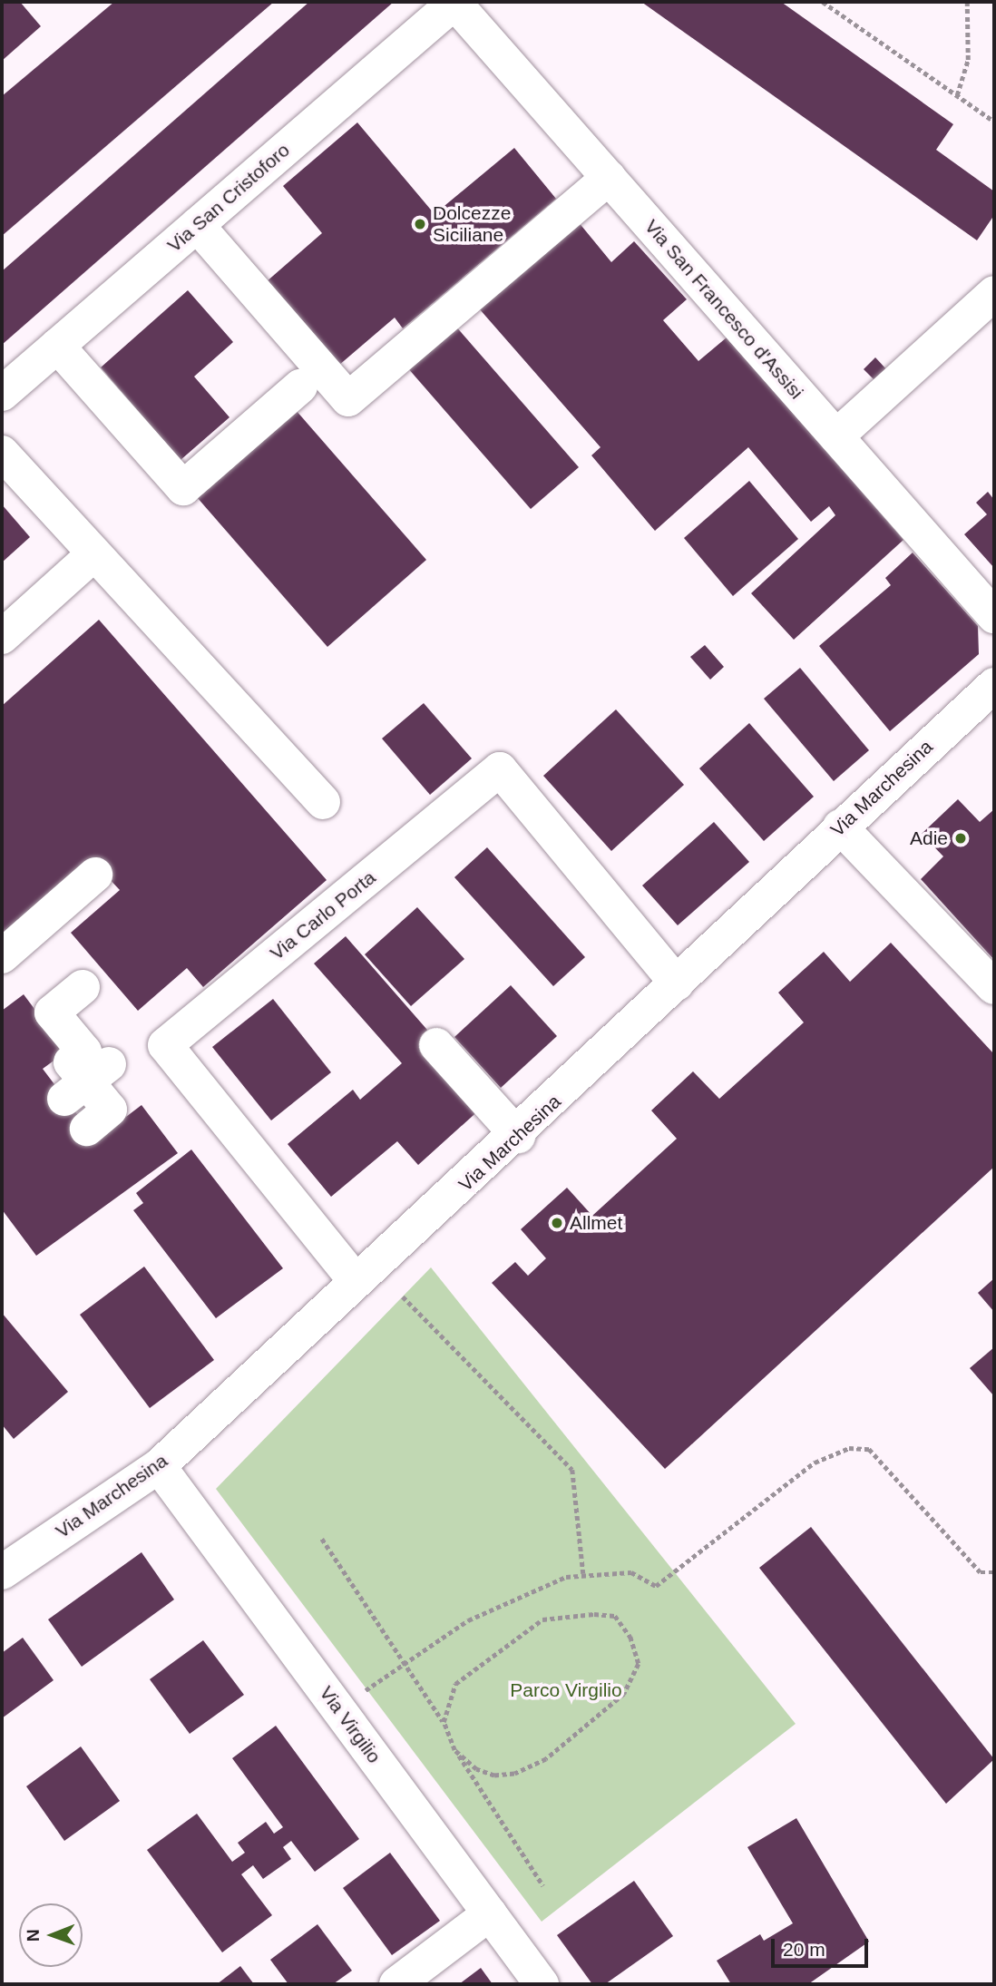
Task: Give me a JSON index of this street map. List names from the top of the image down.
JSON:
{
  "streets": {
    "street": [
      "Via San Cristoforo",
      "Via San Francesco d'Assisi",
      "Via Marchesina",
      "Via Carlo Porta",
      "Via Virgilio"
    ]
  },
  "crossings": [
    ["Via San Cristoforo", "Via San Francesco d'Assisi"],
    ["Via Marchesina", "Via Carlo Porta"],
    ["Via Marchesina", "Via Virgilio"]
  ],
  "parks": ["Parco Virgilio"],
  "places": ["Dolcezze Siciliane", "Adie", "Allmet"],
  "scale_bar": "20 m",
  "north": "left"
}
